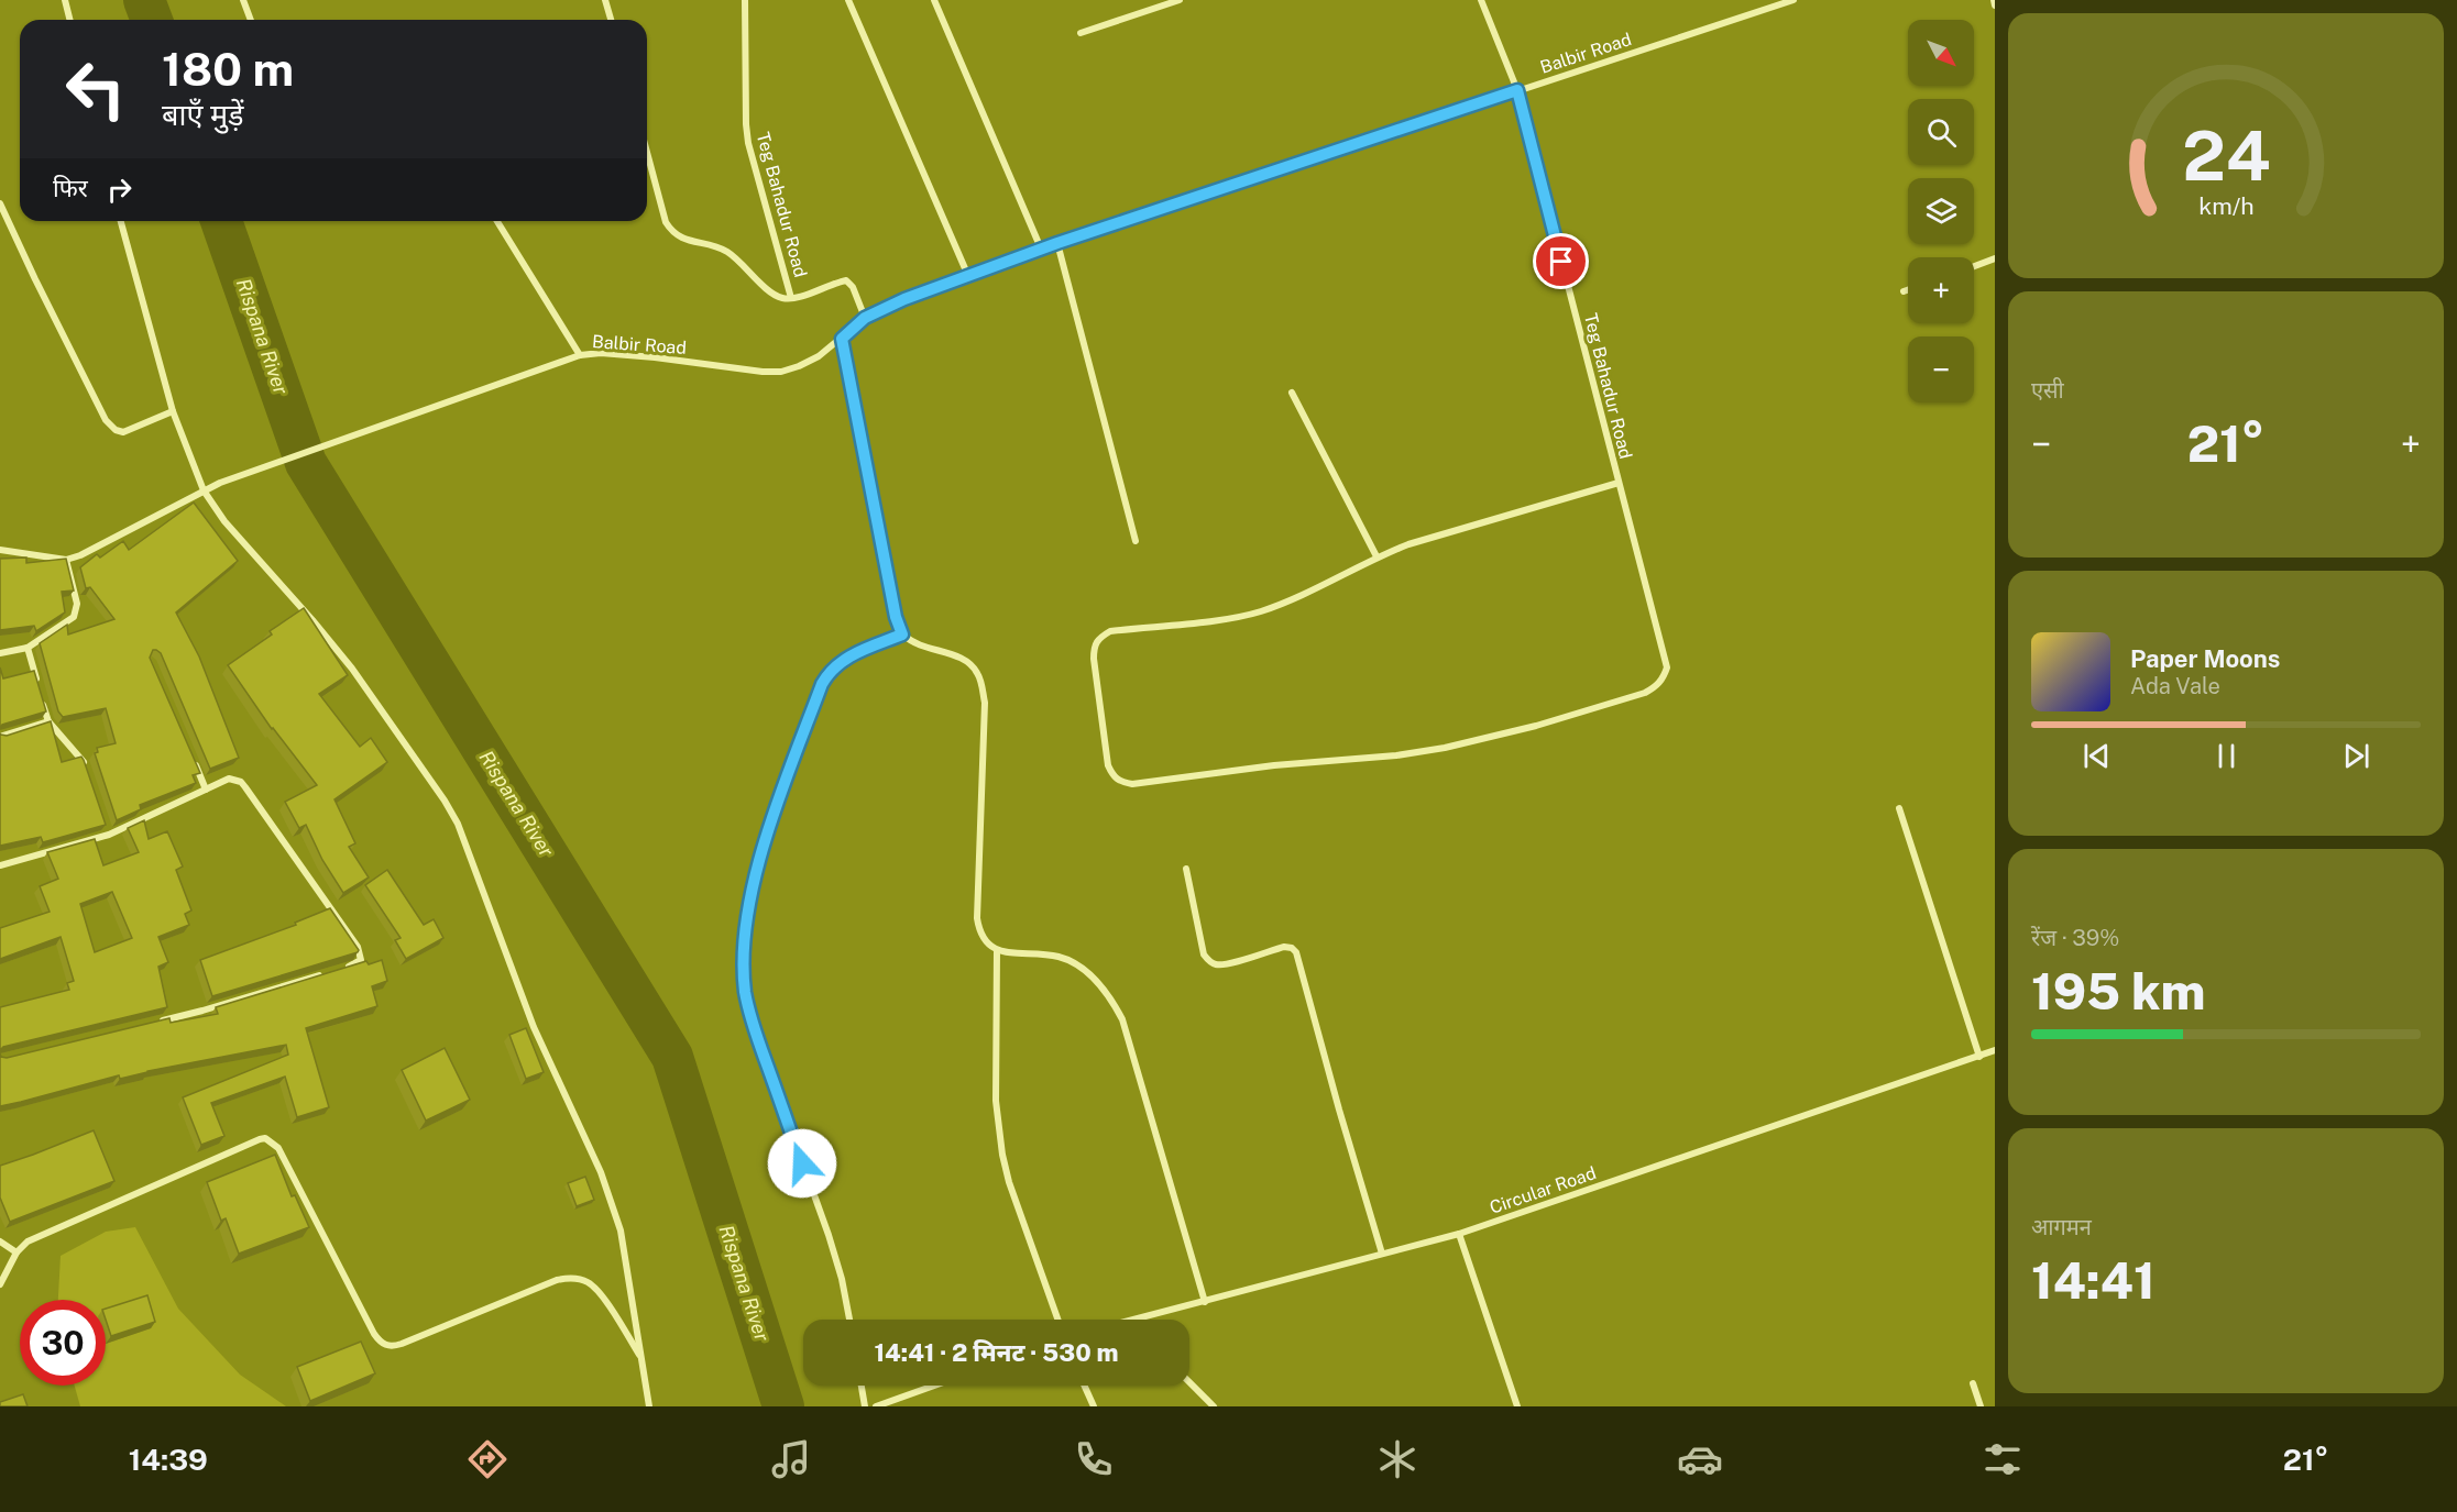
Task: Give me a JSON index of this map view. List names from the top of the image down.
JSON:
{
  "streets": {
    "street": ["Balbir Road", "Teg Bahadur Road", "Circular Road"]
  },
  "crossings": [
    ["Balbir Road", "Teg Bahadur Road"]
  ],
  "water": ["Rispana River"],
  "north": "bottom right",
  "page": {
    "map_buttons": ["+", "−"],
    "turn": ["180 m", "बाएँ मुड़ें"],
    "then": "फिर",
    "tile": [
      "एसी",
      ["रेंज · 39%", "195 km"],
      ["आगमन", "14:41"]
    ],
    "heat": ["−", "21°", "+"],
    "song": ["Paper Moons", "Ada Vale"],
    "limit": "30",
    "trip": "14:41 · 2 मिनट · 530 m",
    "tabs": ["14:39", "21°"],
    "gauge": ["24", "km/h"]
  }
}
